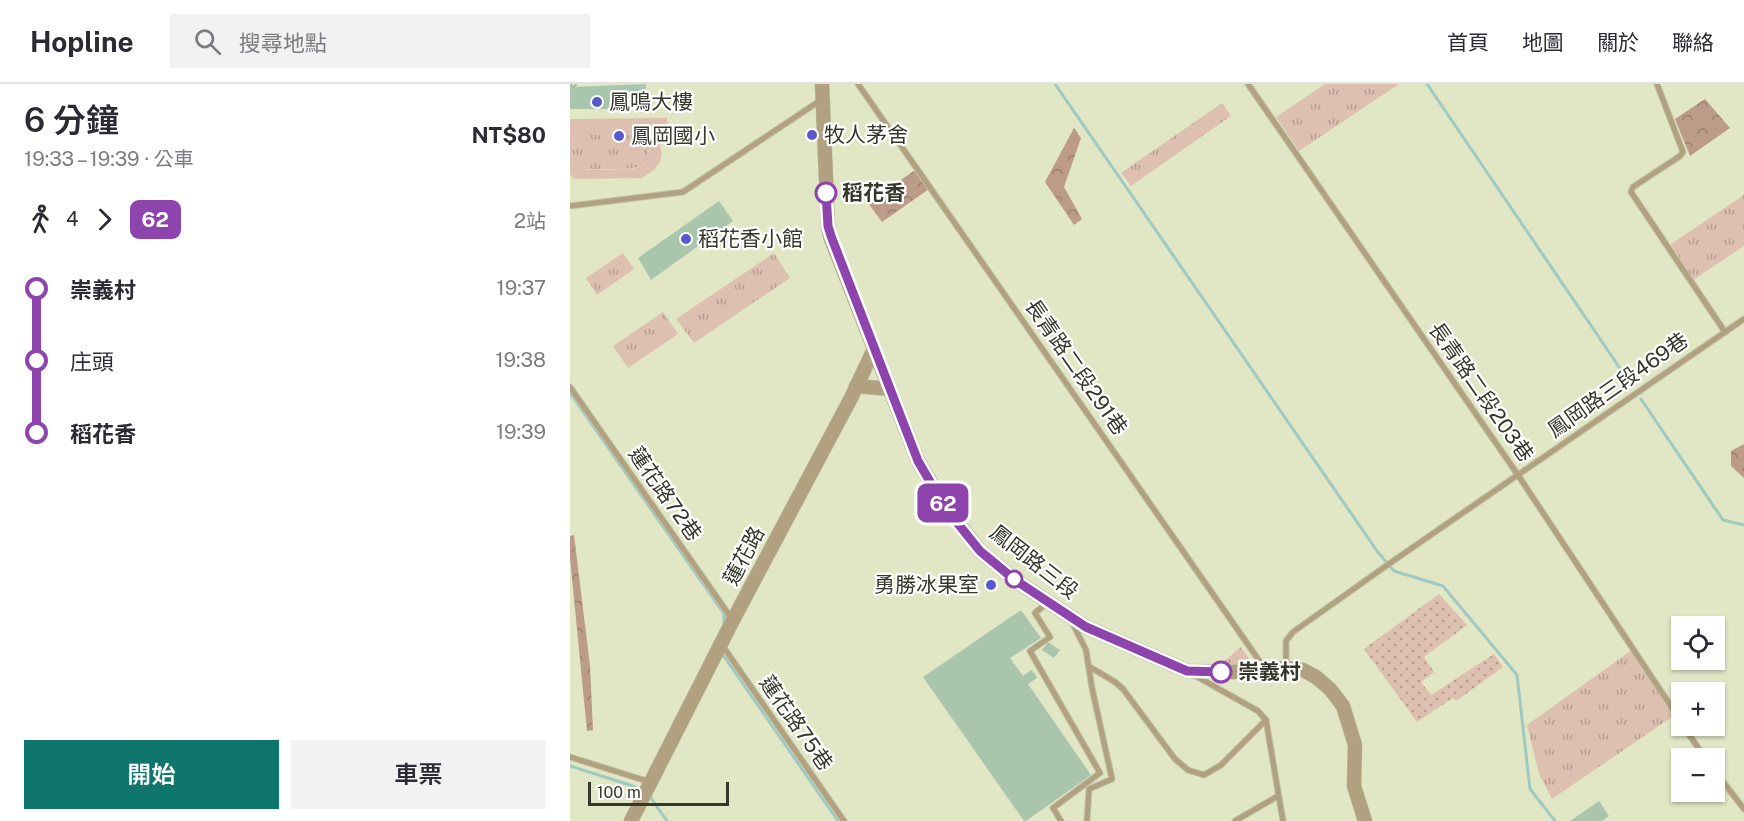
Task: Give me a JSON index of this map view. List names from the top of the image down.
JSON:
{
  "streets": {
    "street": ["蓮花路", "鳳岡路三段"],
    "lane": [
      "長青路二段291巷",
      "鳳岡路三段469巷",
      "長青路二段203巷",
      "蓮花路72巷",
      "蓮花路75巷"
    ]
  },
  "crossings": [
    ["長青路二段291巷", "鳳岡路三段"],
    ["鳳岡路三段469巷", "長青路二段203巷"],
    ["鳳岡路三段469巷", "鳳岡路三段"],
    ["蓮花路72巷", "蓮花路"],
    ["蓮花路", "鳳岡路三段"],
    ["蓮花路", "蓮花路75巷"]
  ],
  "places": [
    "鳳鳴大樓",
    "牧人茅舍",
    "鳳岡國小",
    "稻花香",
    "稻花香小館",
    "勇勝冰果室",
    "崇義村"
  ],
  "lines": ["bus line 62"],
  "scale_bar": "100 m",
  "page": {
    "header": "Hopline",
    "search": "搜尋地點",
    "nav": [
      "首頁",
      "地圖",
      "關於",
      "聯絡"
    ],
    "heading": ["6 分鐘", "19:33 – 19:39 · 公車", "NT$80"],
    "on_map": "62",
    "legs": ["4", "62", "2站"],
    "list": [
      {
        "name": "崇義村",
        "value": "19:37"
      },
      {
        "name": "庄頭",
        "value": "19:38"
      },
      {
        "name": "稻花香",
        "value": "19:39"
      }
    ],
    "map_buttons": ["+", "−"],
    "buttons": ["開始", "車票"],
    "scale": "100 m"
  }
}
